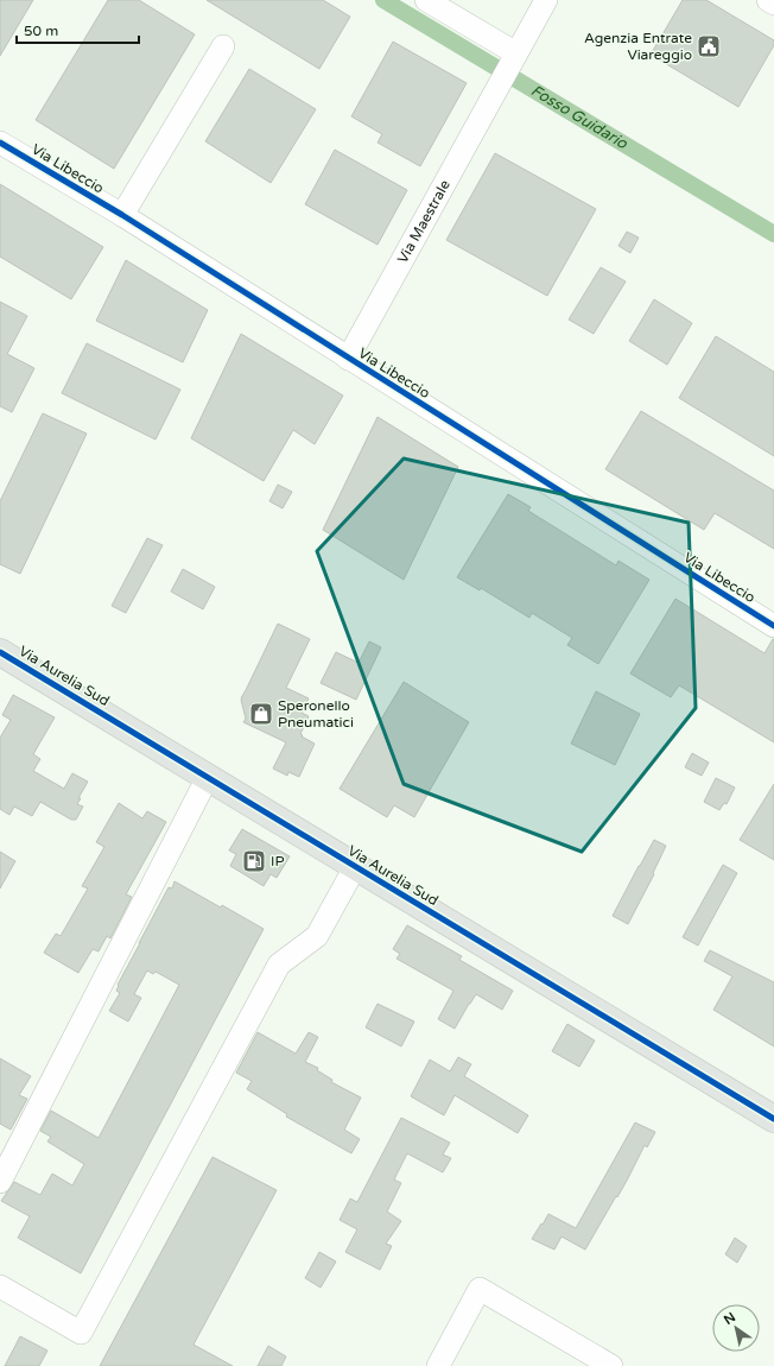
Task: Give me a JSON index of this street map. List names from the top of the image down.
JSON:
{
  "streets": {
    "main road": ["Via Aurelia Sud"],
    "street": ["Via Libeccio", "Via Maestrale"]
  },
  "crossings": [
    ["Via Libeccio", "Via Maestrale"]
  ],
  "water": ["Fosso Guidario"],
  "places": {
    "public building": ["Agenzia Entrate Viareggio"],
    "shop": ["Speronello Pneumatici"],
    "fuel station": ["IP"]
  },
  "scale_bar": "50 m",
  "north": "top left"
}
